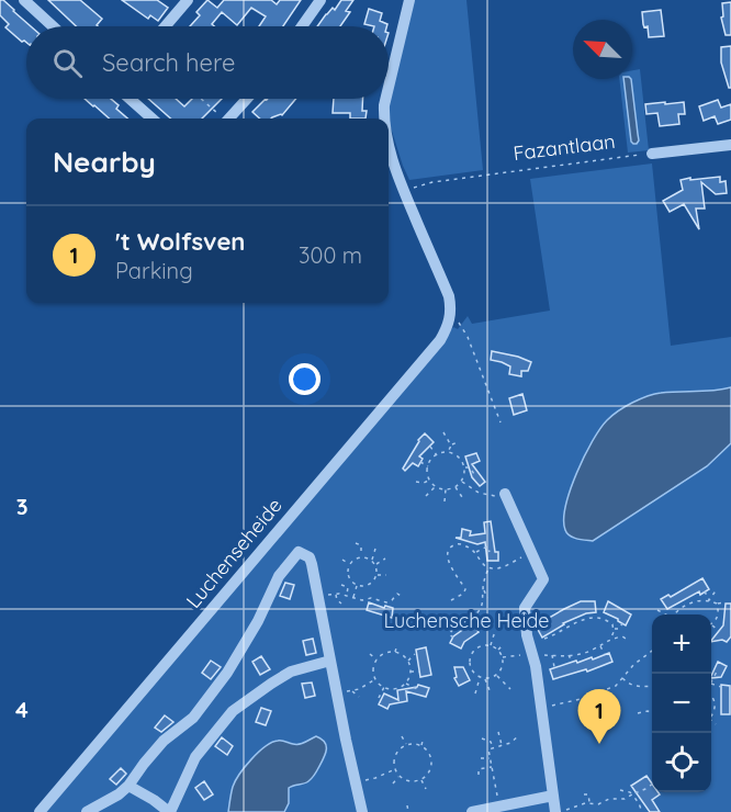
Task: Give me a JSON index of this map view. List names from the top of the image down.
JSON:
{
  "streets": {
    "street": ["Luchenseheide"],
    "path": ["Fazantlaan"]
  },
  "parks": ["Luchensche Heide"],
  "north": "top left",
  "page": {
    "search": "Search here",
    "heading": "Nearby",
    "list": [
      {
        "mark": "1",
        "name": "'t Wolfsven",
        "note": "Parking",
        "value": "300 m"
      }
    ],
    "map_buttons": ["+", "−"],
    "pins": "1"
  },
  "grid": {
    "rows": ["3", "4"]
  }
}
